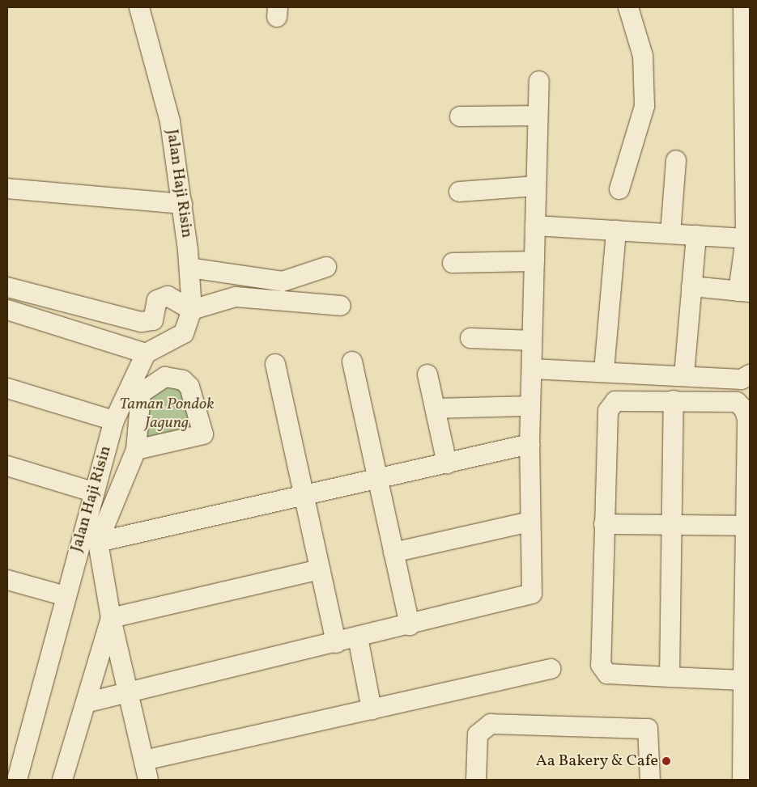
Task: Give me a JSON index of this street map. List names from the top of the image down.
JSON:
{
  "streets": {
    "street": ["Jalan Haji Risin"]
  },
  "parks": ["Taman Pondok Jagung"],
  "places": ["Aa Bakery & Cafe"]
}
